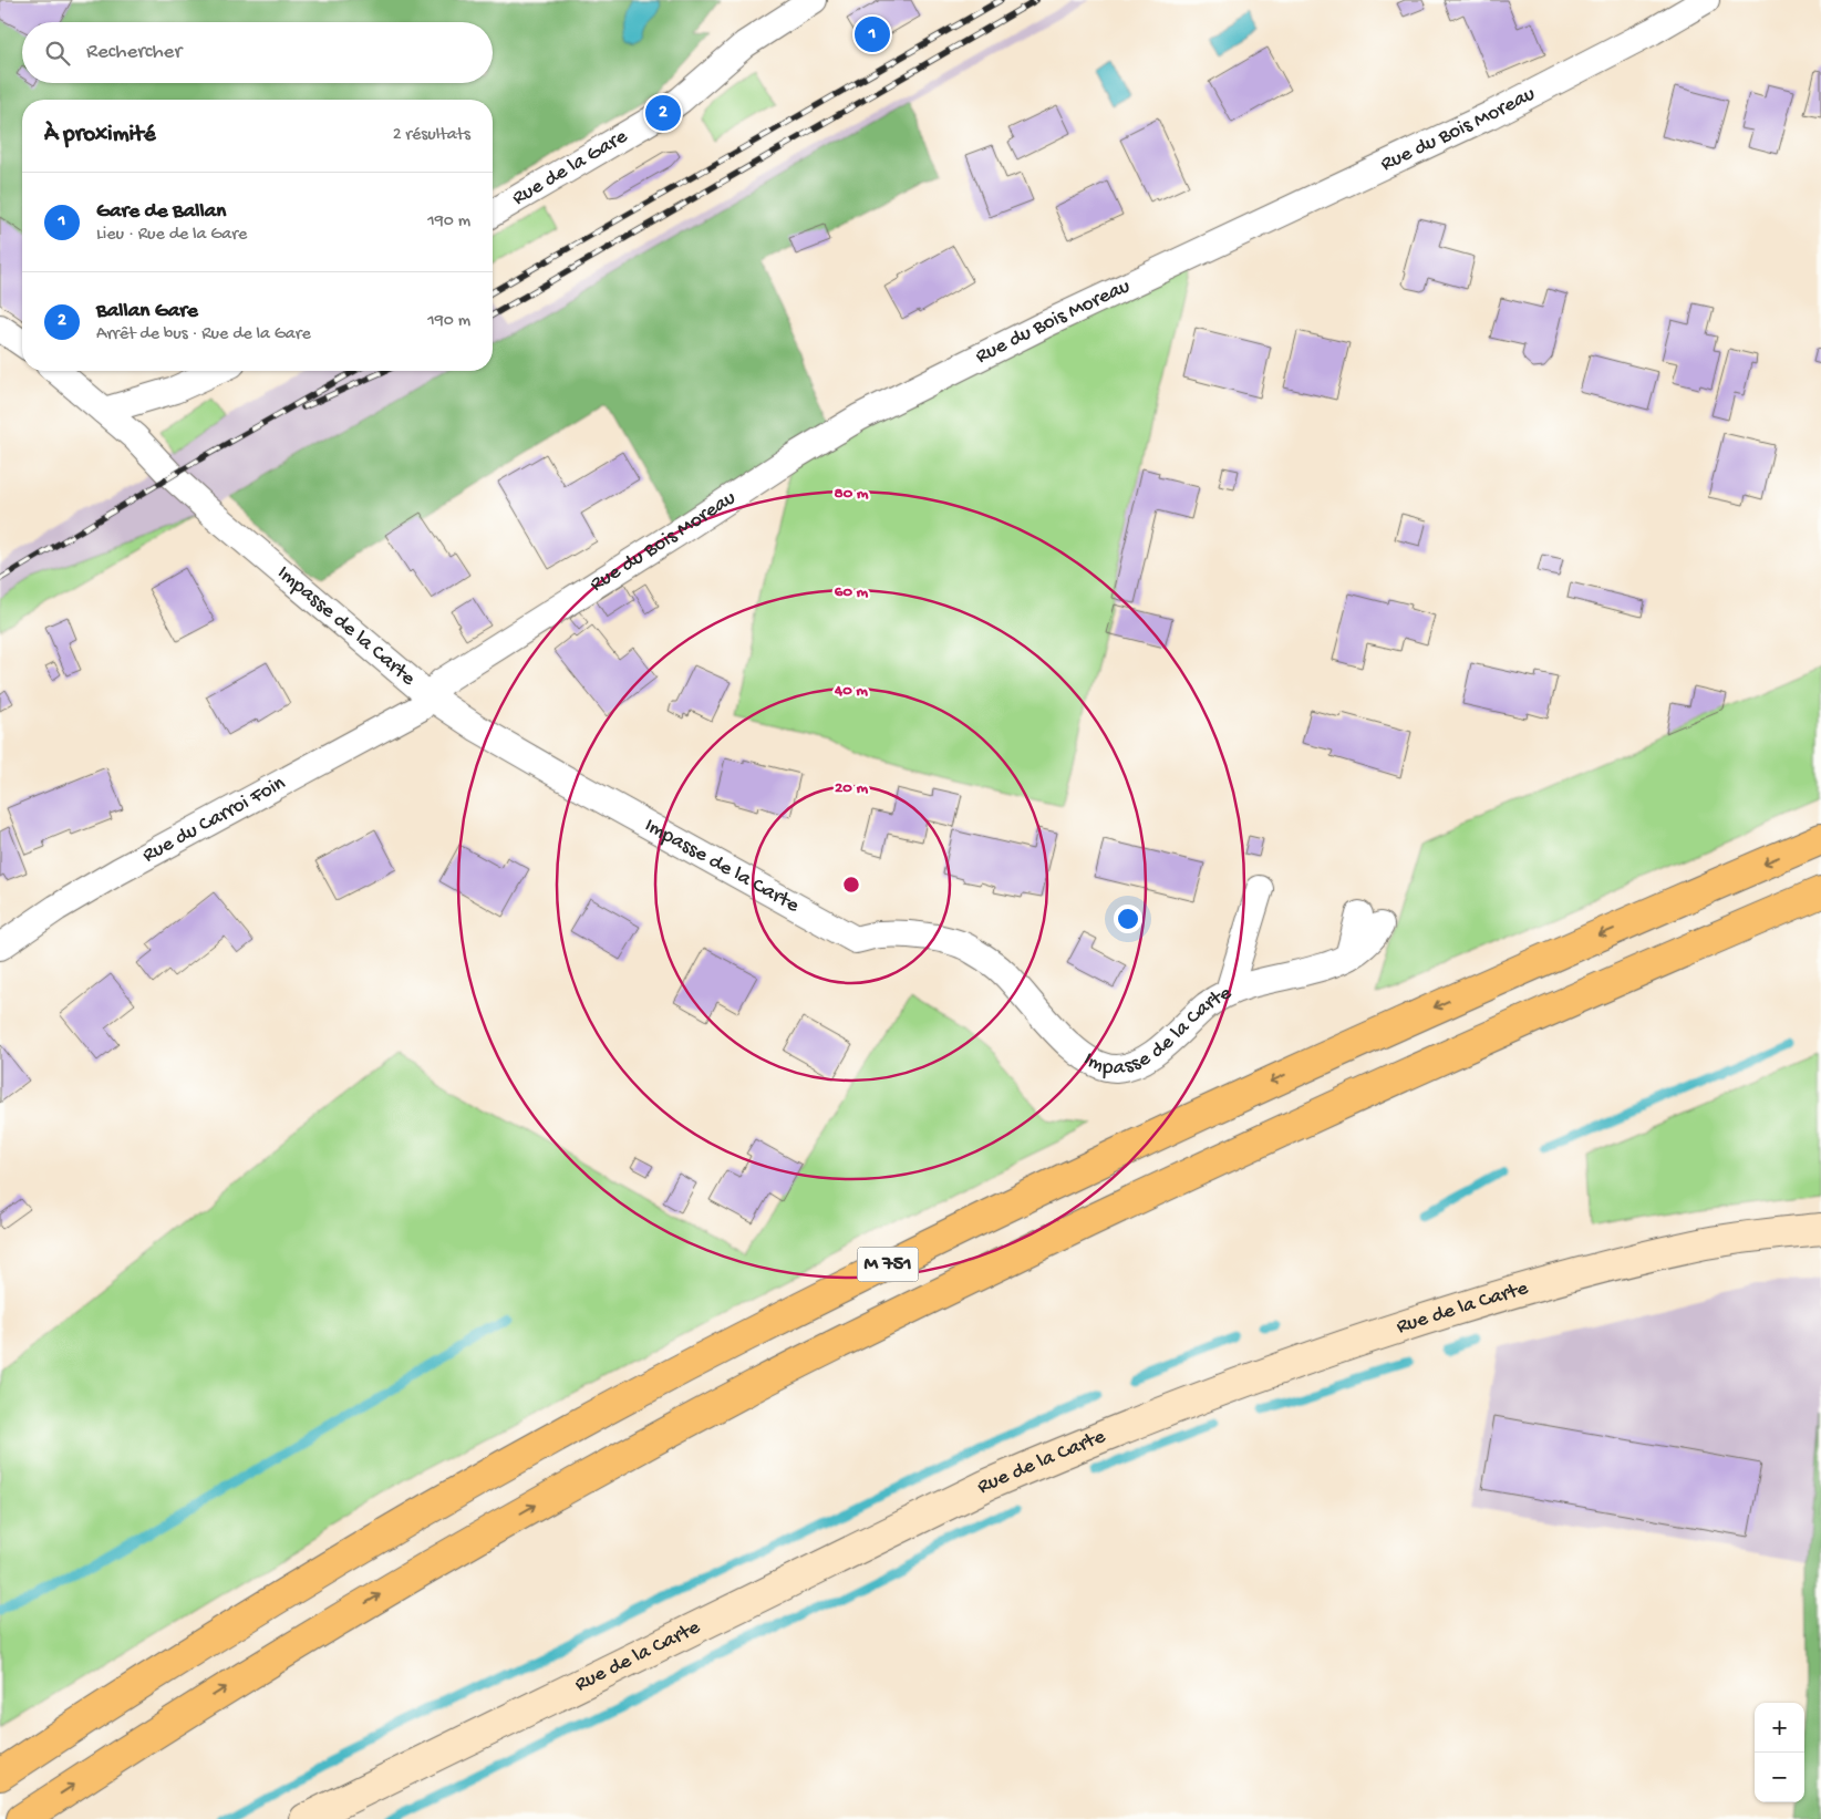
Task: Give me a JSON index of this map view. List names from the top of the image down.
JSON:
{
  "streets": {
    "highway": ["M 751"],
    "street": [
      "Rue du Bois Moreau",
      "Rue de la Gare",
      "Impasse de la Carte",
      "Rue du Carroi Foin",
      "Rue de la Carte"
    ]
  },
  "crossings": [
    ["Rue du Bois Moreau", "Impasse de la Carte"],
    ["Rue du Bois Moreau", "Rue du Carroi Foin"],
    ["Impasse de la Carte", "Rue du Carroi Foin"]
  ],
  "page": {
    "pins": ["1", "2"],
    "search": "Rechercher",
    "heading": ["À proximité", "2 résultats"],
    "list": [
      {
        "mark": "1",
        "name": "Gare de Ballan",
        "note": "Lieu · Rue de la Gare",
        "value": "190 m"
      },
      {
        "mark": "2",
        "name": "Ballan Gare",
        "note": "Arrêt de bus · Rue de la Gare",
        "value": "190 m"
      }
    ],
    "map_buttons": ["+", "−"]
  },
  "rings": [
    "80 m",
    "60 m",
    "40 m",
    "20 m"
  ]
}
